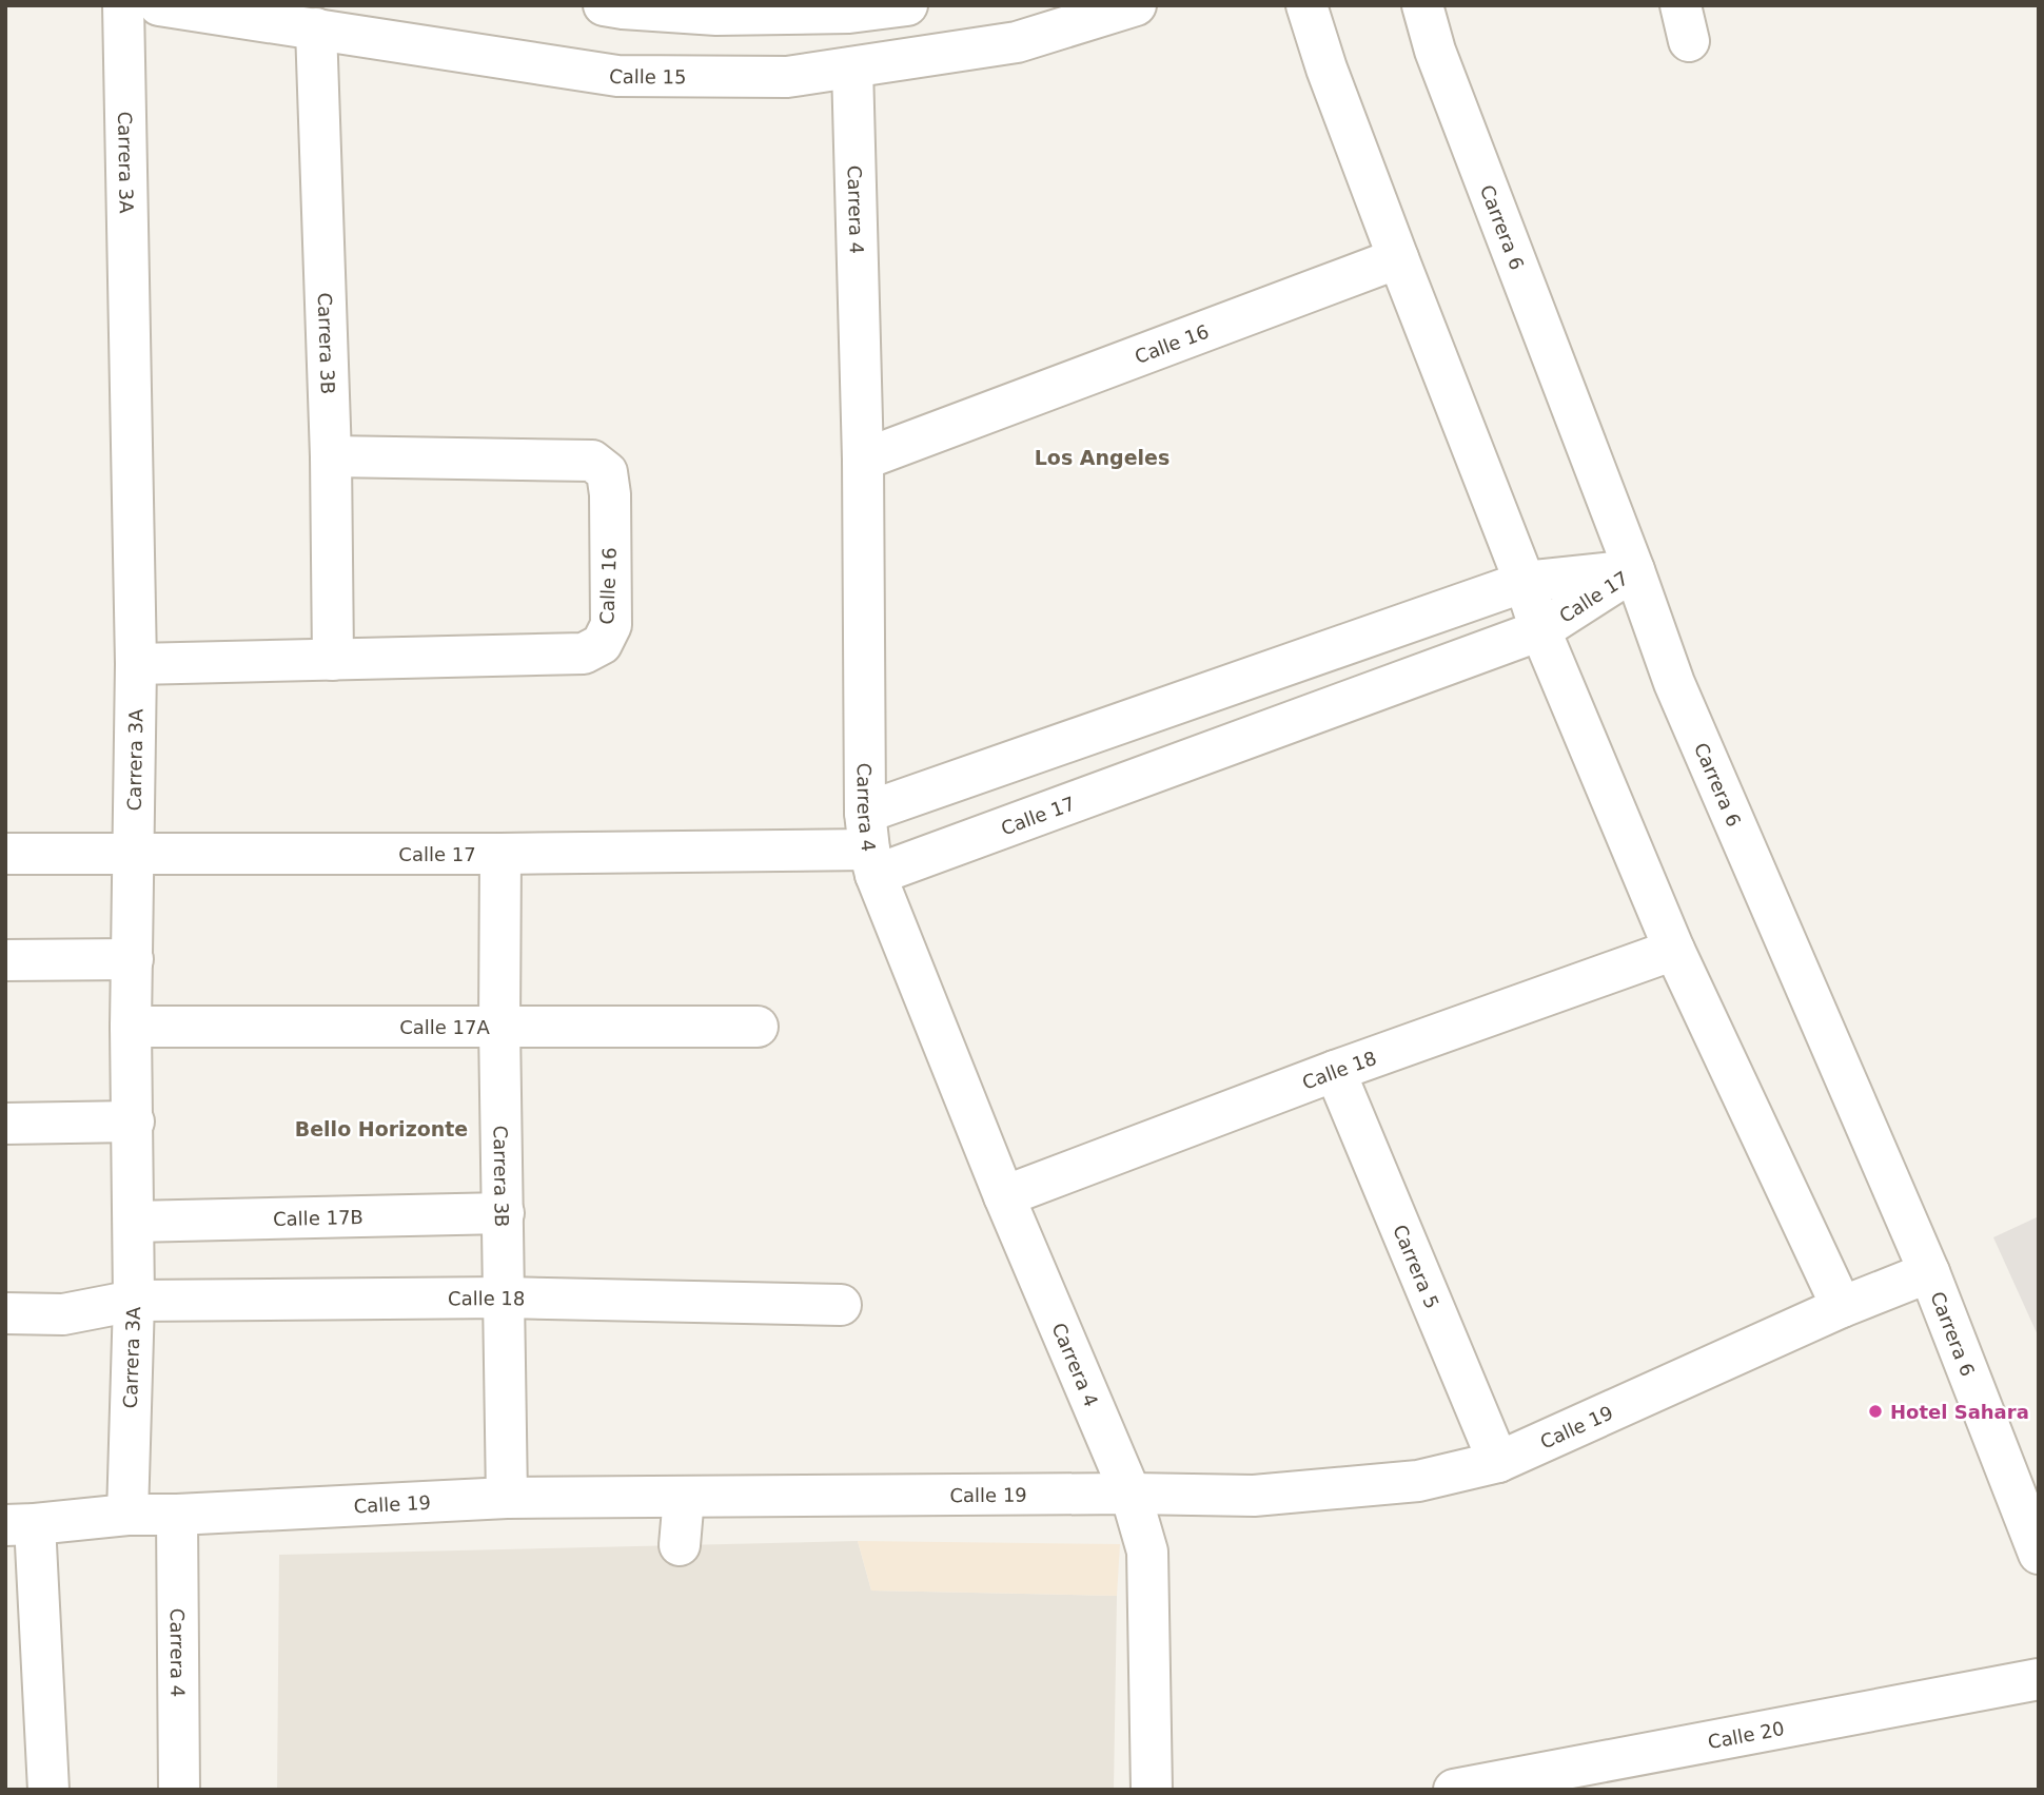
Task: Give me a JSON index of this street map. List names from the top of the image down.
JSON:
{
  "streets": {
    "street": [
      "Calle 15",
      "Carrera 3A",
      "Carrera 4",
      "Carrera 6",
      "Carrera 3B",
      "Calle 16",
      "Calle 17",
      "Calle 17A",
      "Calle 18",
      "Calle 17B",
      "Carrera 5",
      "Calle 19",
      "Calle 20"
    ]
  },
  "crossings": [
    ["Calle 15", "Carrera 4"],
    ["Calle 15", "Carrera 3B"],
    ["Carrera 3A", "Calle 16"],
    ["Carrera 3A", "Calle 17"],
    ["Carrera 3A", "Calle 17A"],
    ["Carrera 3A", "Calle 18"],
    ["Carrera 3A", "Calle 17B"],
    ["Carrera 3A", "Calle 19"],
    ["Carrera 4", "Calle 16"],
    ["Carrera 4", "Calle 17"],
    ["Carrera 4", "Calle 18"],
    ["Carrera 4", "Calle 19"],
    ["Carrera 6", "Calle 17"],
    ["Carrera 6", "Calle 19"],
    ["Carrera 3B", "Calle 16"],
    ["Carrera 3B", "Calle 17"],
    ["Carrera 3B", "Calle 17A"],
    ["Carrera 3B", "Calle 18"],
    ["Carrera 3B", "Calle 17B"],
    ["Carrera 3B", "Calle 19"],
    ["Calle 18", "Carrera 5"],
    ["Carrera 5", "Calle 19"]
  ],
  "districts": ["Los Angeles", "Bello Horizonte"],
  "places": ["Hotel Sahara"]
}
